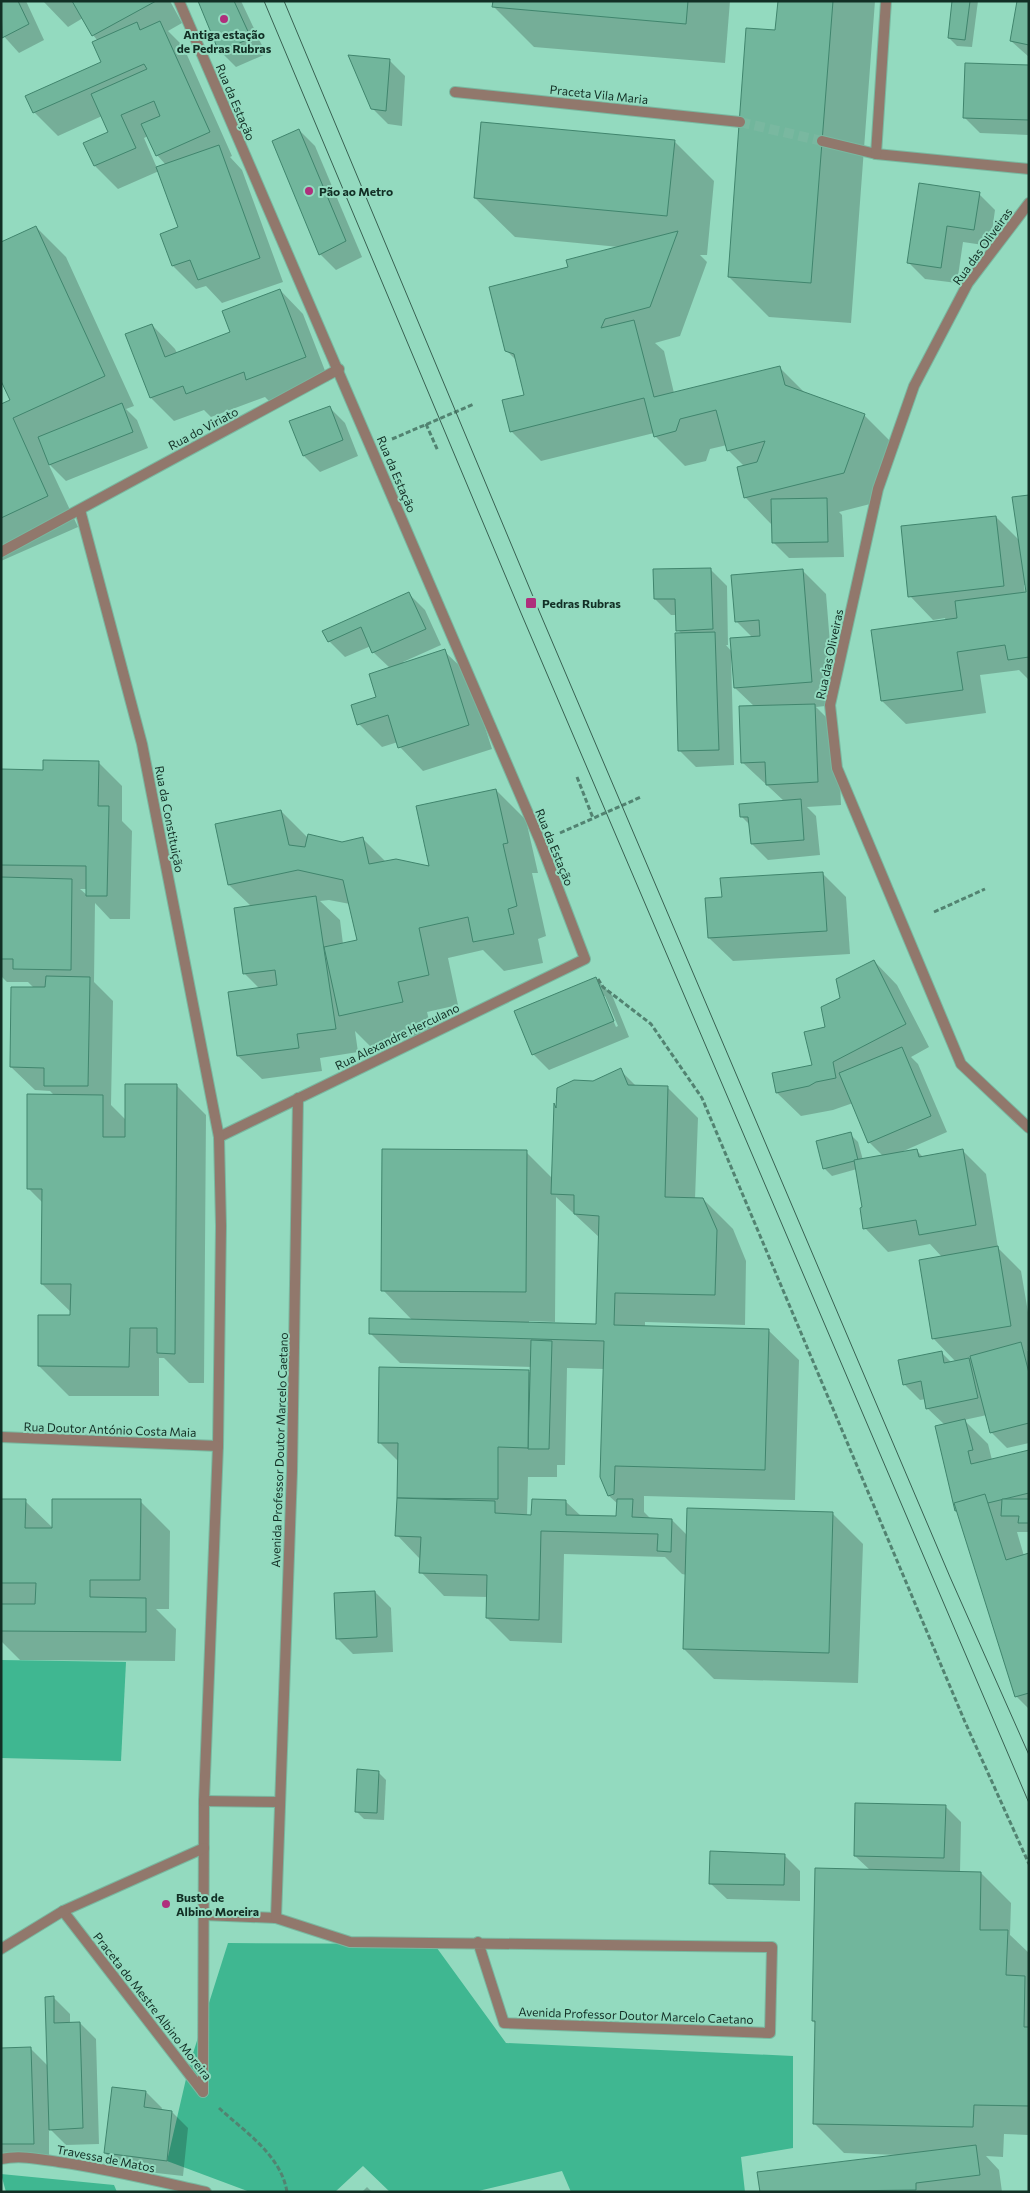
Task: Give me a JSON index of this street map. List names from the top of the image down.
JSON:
{
  "streets": {
    "street": [
      "Praceta Vila Maria",
      "Rua da Estação",
      "Rua das Oliveiras",
      "Rua do Viriato",
      "Rua da Constituição",
      "Rua Alexandre Herculano",
      "Rua Doutor António Costa Maia",
      "Avenida Professor Doutor Marcelo Caetano",
      "Praceta do Mestre Albino Moreira",
      "Travessa de Matos"
    ]
  },
  "crossings": [
    ["Rua da Estação", "Rua do Viriato"],
    ["Rua da Estação", "Rua Alexandre Herculano"],
    ["Rua do Viriato", "Rua da Constituição"],
    ["Rua da Constituição", "Rua Alexandre Herculano"],
    ["Rua Alexandre Herculano", "Avenida Professor Doutor Marcelo Caetano"],
    ["Avenida Professor Doutor Marcelo Caetano", "Praceta do Mestre Albino Moreira"]
  ],
  "places": {
    "other": ["Antiga estação de Pedras Rubras", "Pão ao Metro", "Busto de Albino Moreira"],
    "transit": ["Pedras Rubras"]
  }
}
